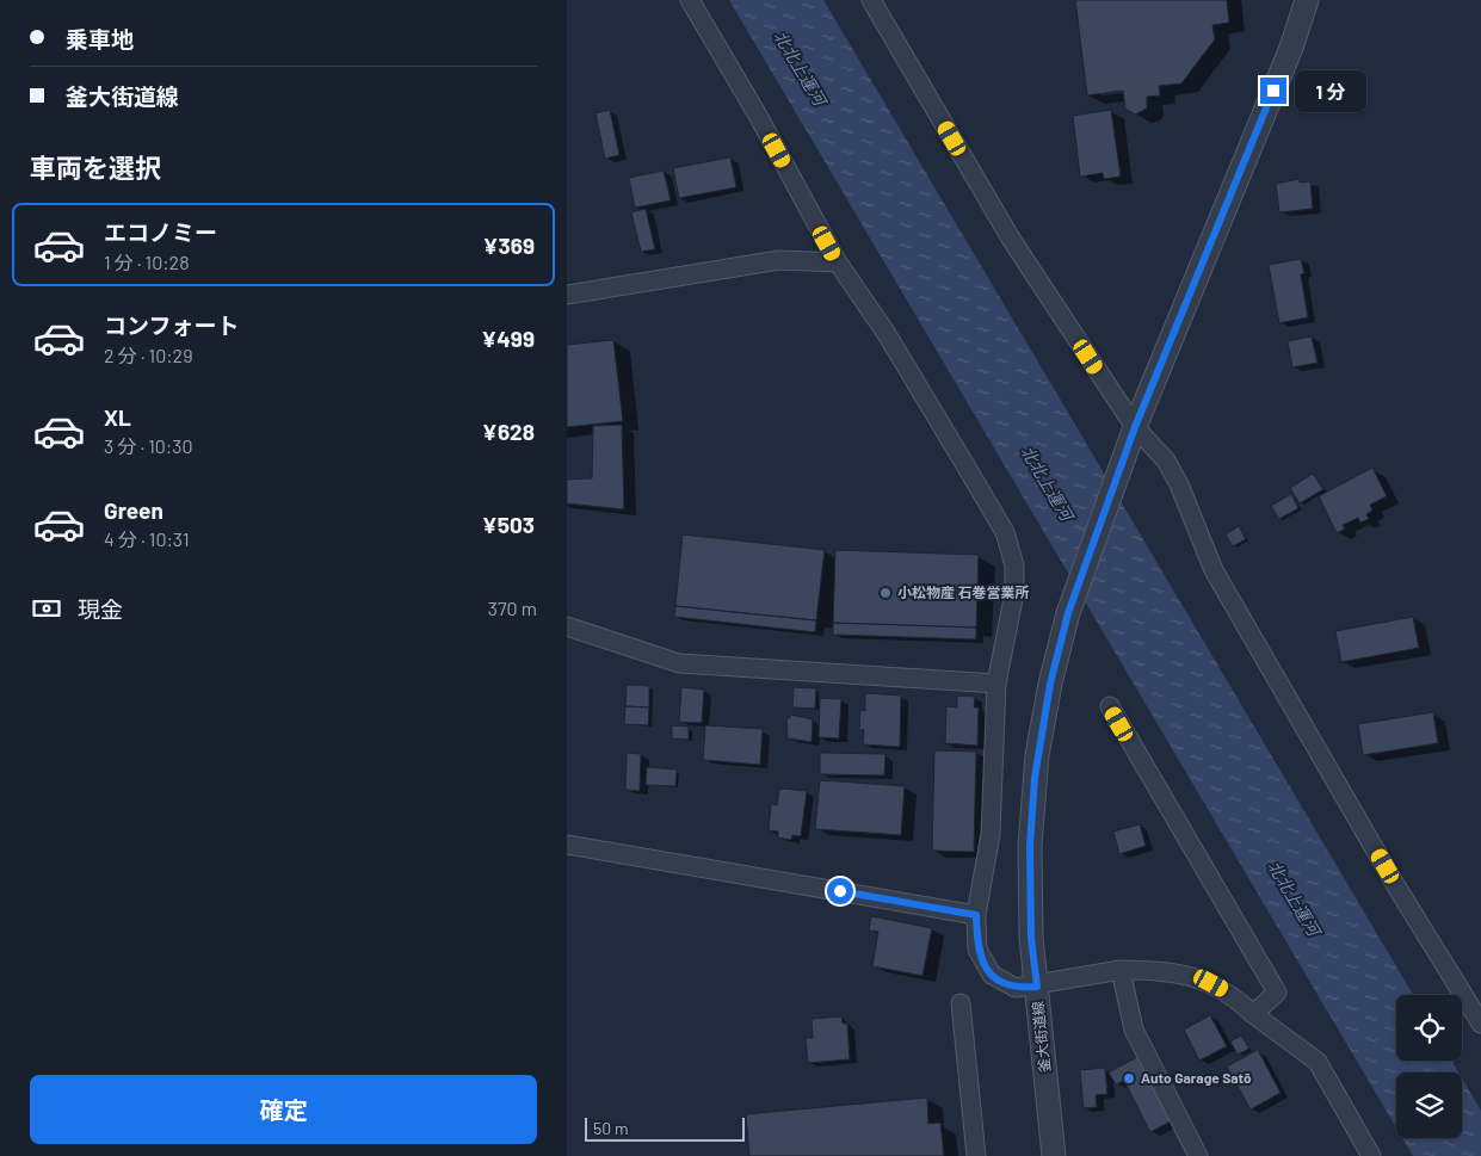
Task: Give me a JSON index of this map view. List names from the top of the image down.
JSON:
{
  "streets": {
    "street": ["釜大街道線"]
  },
  "water": ["北北上運河"],
  "places": ["小松物産 石巻営業所", "Auto Garage Satō"],
  "scale_bar": "50 m",
  "page": {
    "banner": ["乗車地", "釜大街道線"],
    "bubble": "1 分",
    "heading": "車両を選択",
    "list": [
      {
        "name": "エコノミー",
        "note": "1 分 · 10:28",
        "value": "¥369"
      },
      {
        "name": "コンフォート",
        "note": "2 分 · 10:29",
        "value": "¥499"
      },
      {
        "name": "XL",
        "note": "3 分 · 10:30",
        "value": "¥628"
      },
      {
        "name": "Green",
        "note": "4 分 · 10:31",
        "value": "¥503"
      }
    ],
    "pay": ["現金", "370 m"],
    "buttons": "確定",
    "scale": "50 m"
  }
}
